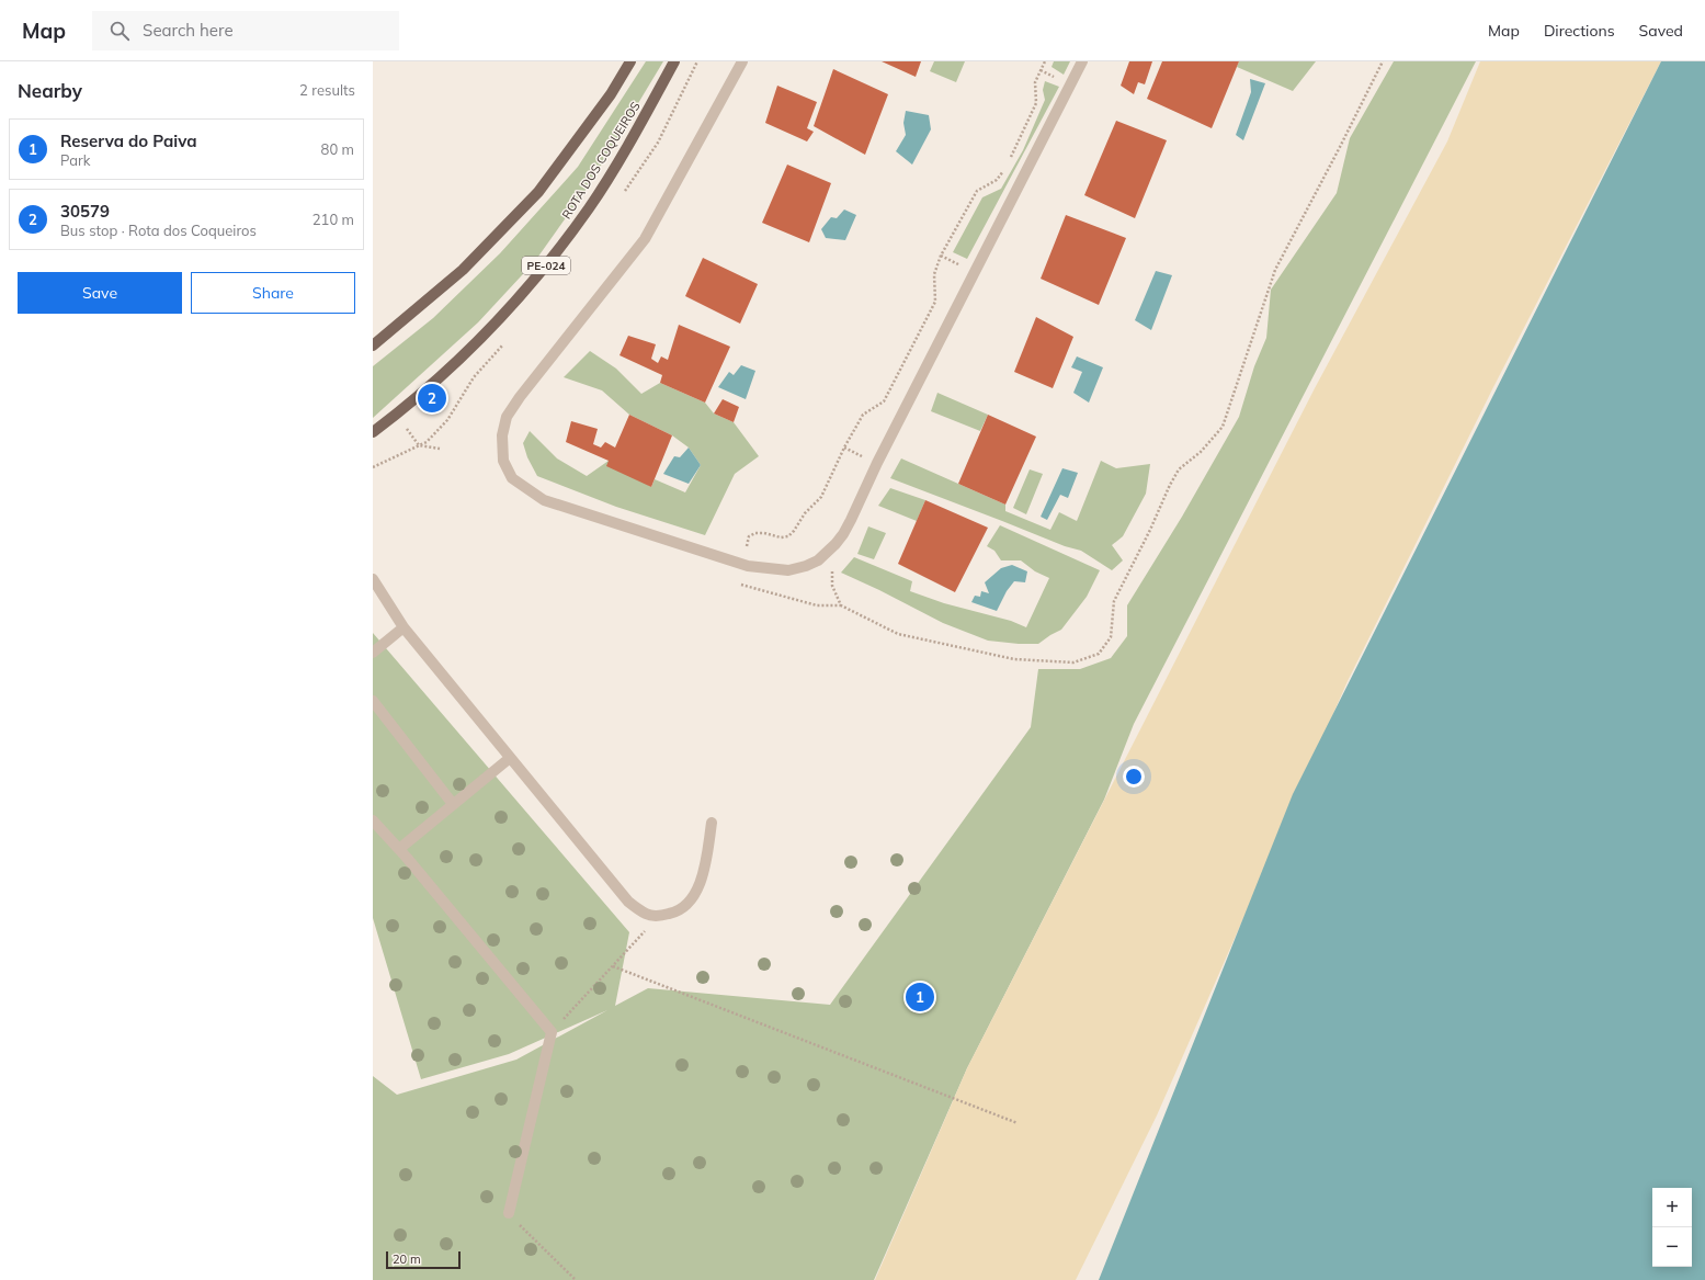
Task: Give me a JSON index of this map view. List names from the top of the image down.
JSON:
{
  "streets": {
    "main road": ["ROTA DOS COQUEIROS", "PE-024"]
  },
  "scale_bar": "20 m",
  "page": {
    "header": "Map",
    "search": "Search here",
    "nav": ["Map", "Directions", "Saved"],
    "heading": ["Nearby", "2 results"],
    "list": [
      {
        "mark": "1",
        "name": "Reserva do Paiva",
        "note": "Park",
        "value": "80 m"
      },
      {
        "mark": "2",
        "name": "30579",
        "note": "Bus stop · Rota dos Coqueiros",
        "value": "210 m"
      }
    ],
    "buttons": ["Save", "Share"],
    "pins": ["2", "1"],
    "map_buttons": ["+", "−"],
    "scale": "20 m"
  }
}
